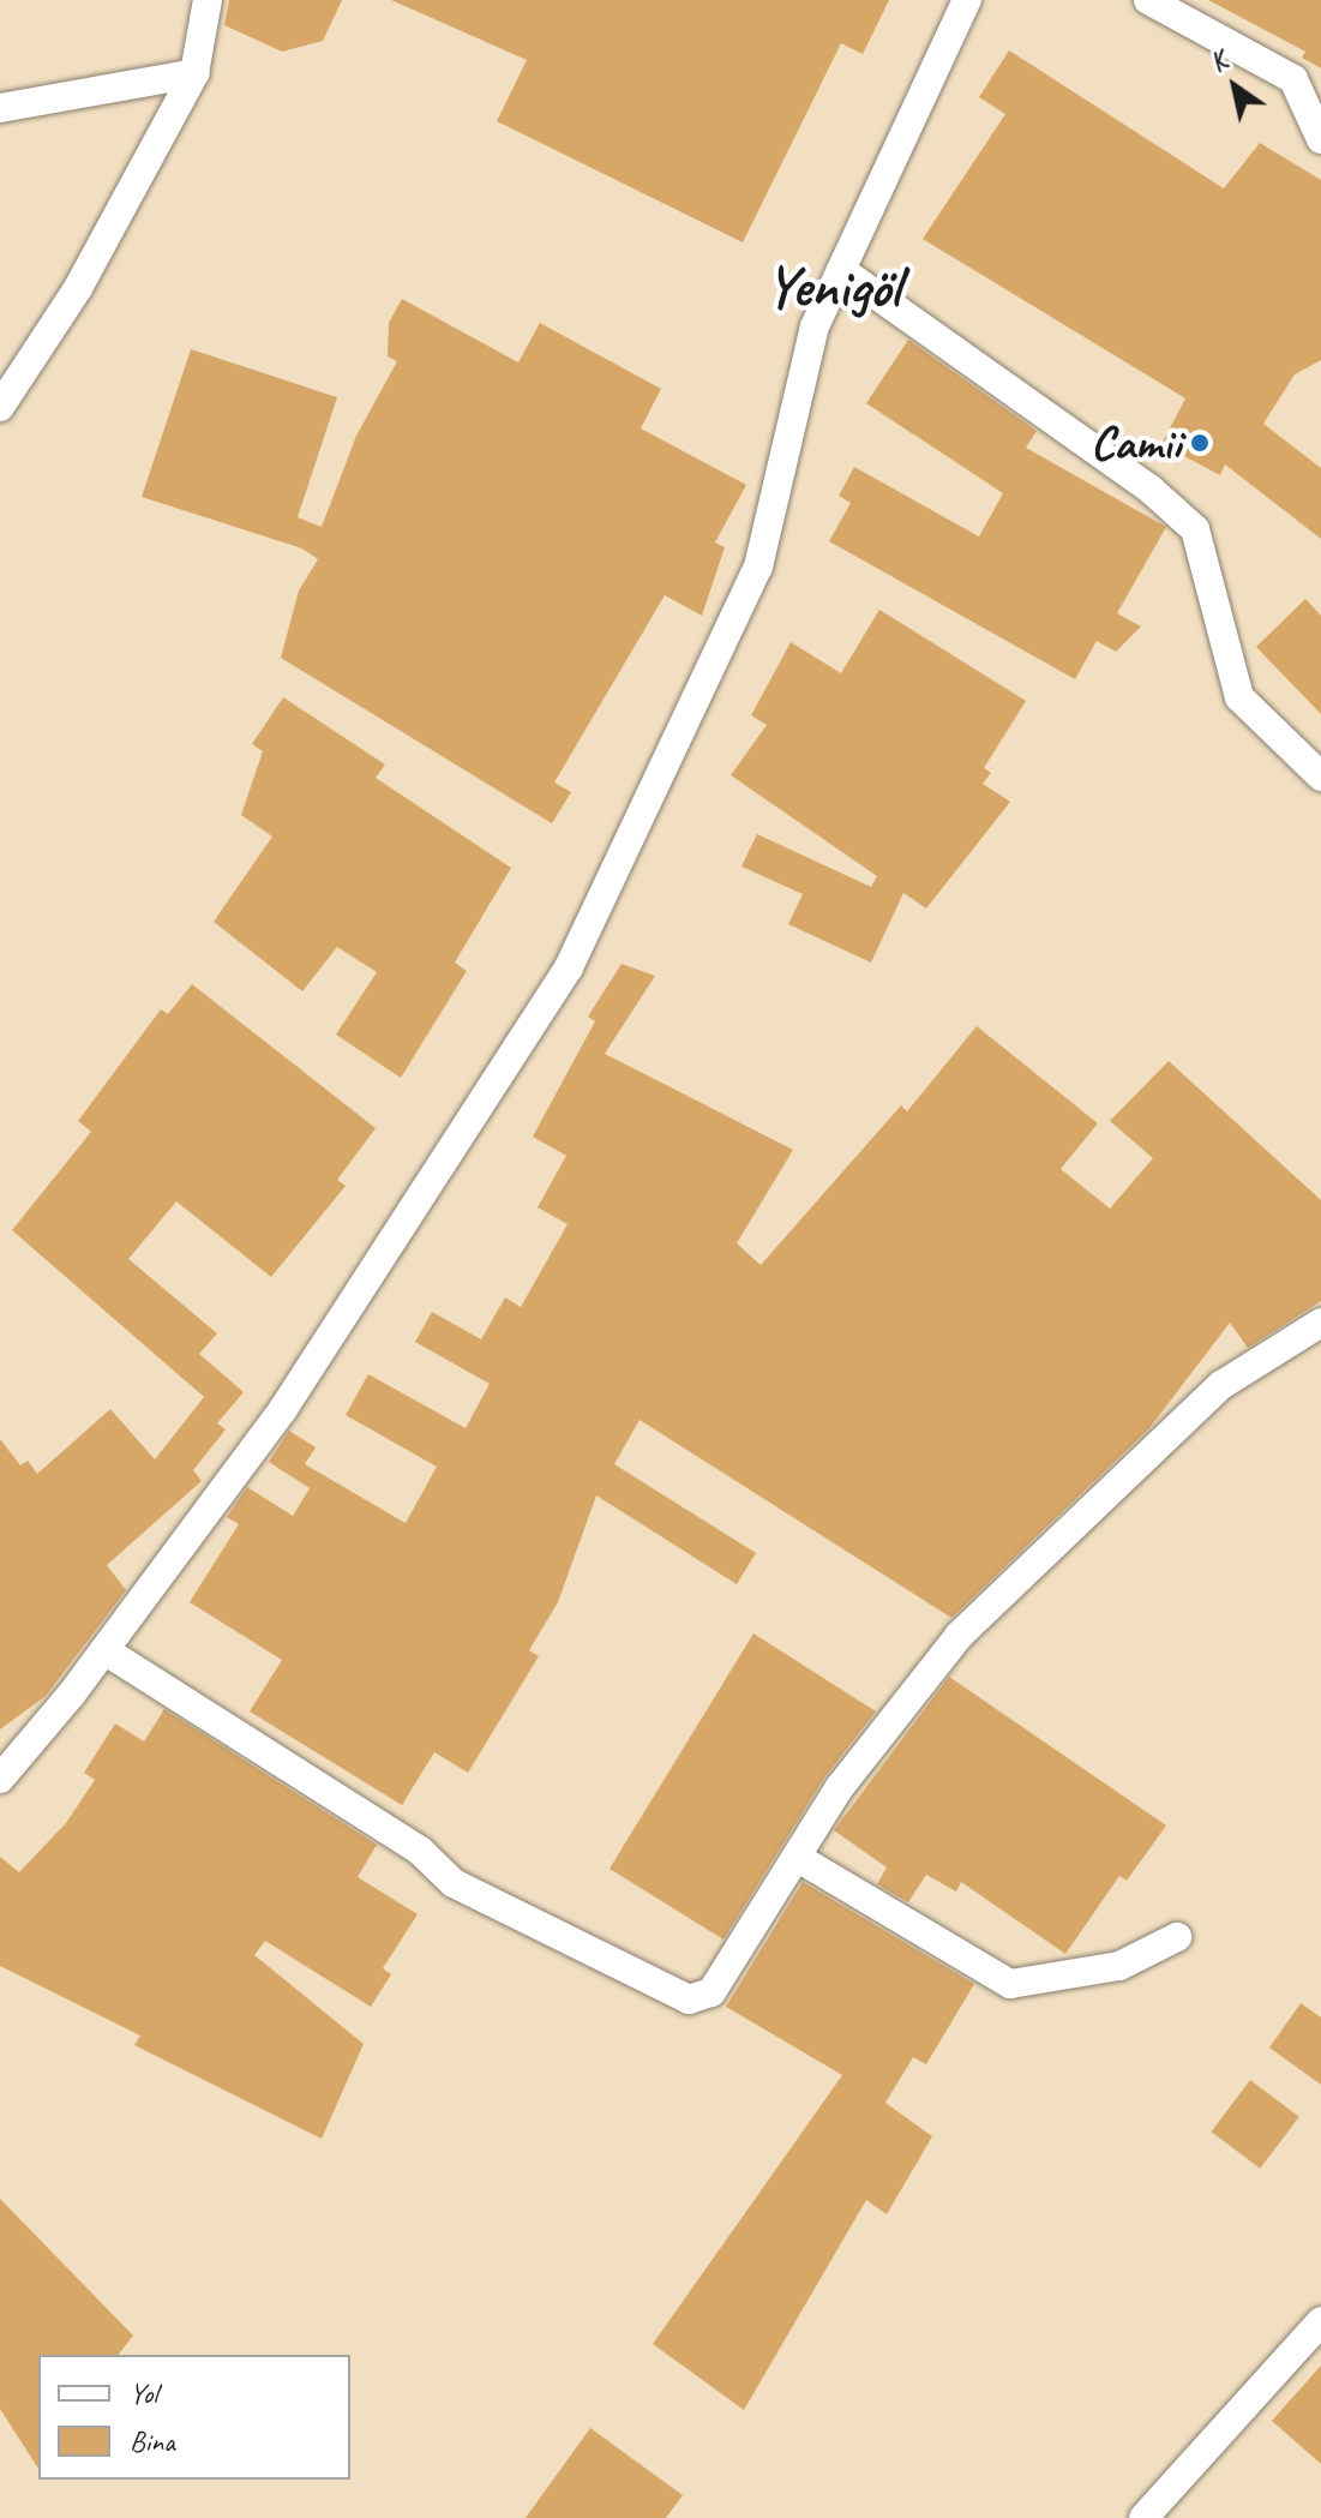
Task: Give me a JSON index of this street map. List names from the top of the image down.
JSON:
{
  "districts": ["Yenigöl"],
  "places": ["Camii"],
  "legend": ["Yol", "Bina"],
  "north": "top left"
}
